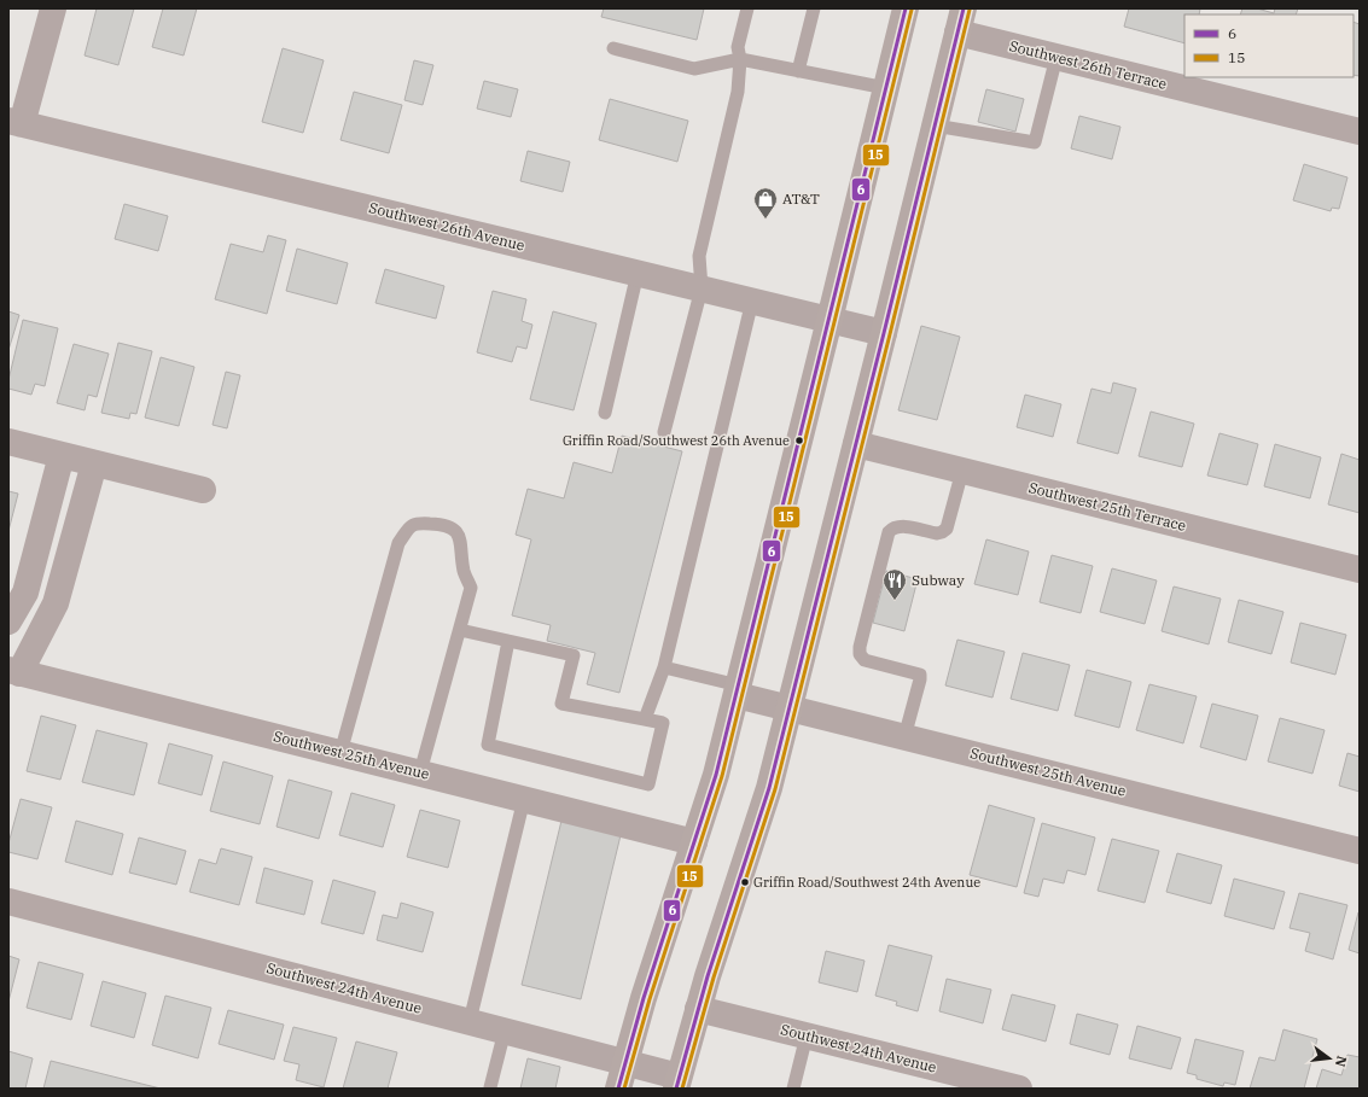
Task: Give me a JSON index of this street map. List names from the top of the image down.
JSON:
{
  "streets": {
    "street": [
      "Southwest 26th Terrace",
      "Southwest 26th Avenue",
      "Southwest 25th Terrace",
      "Southwest 25th Avenue",
      "Southwest 24th Avenue"
    ]
  },
  "places": {
    "shop": ["AT&T"],
    "other": ["Griffin Road/Southwest 26th Avenue", "Griffin Road/Southwest 24th Avenue"],
    "restaurant": ["Subway"]
  },
  "lines": ["transit line 6", "transit line 15"],
  "legend": ["6", "15"],
  "north": "right"
}
